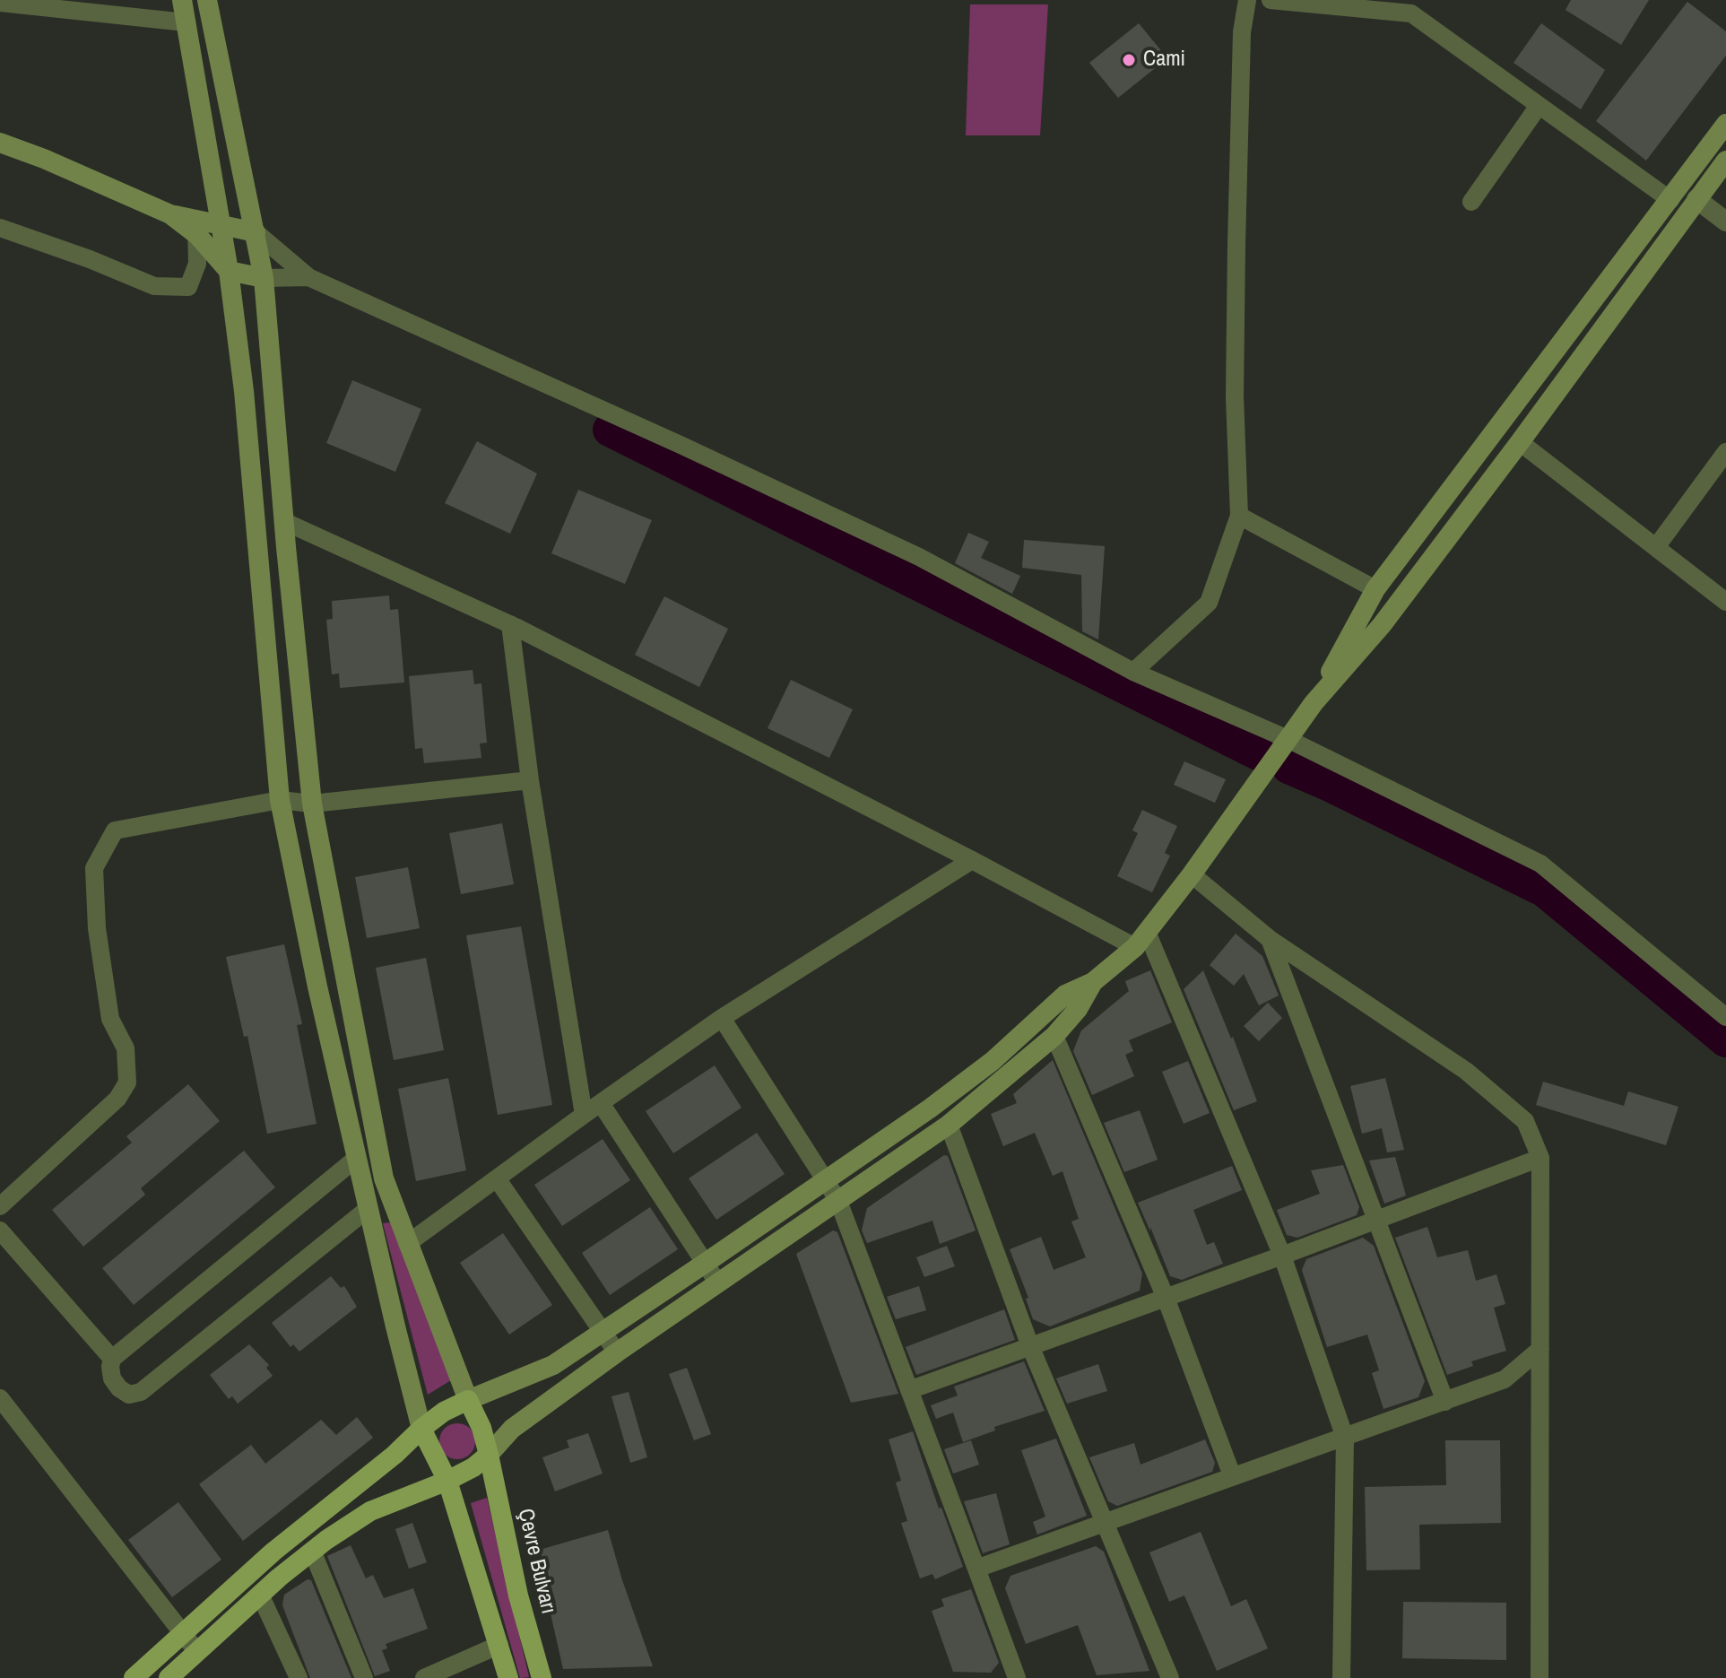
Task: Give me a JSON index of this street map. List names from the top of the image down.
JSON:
{
  "streets": {
    "main road": ["Çevre Bulvarı"]
  },
  "places": ["Cami"]
}
